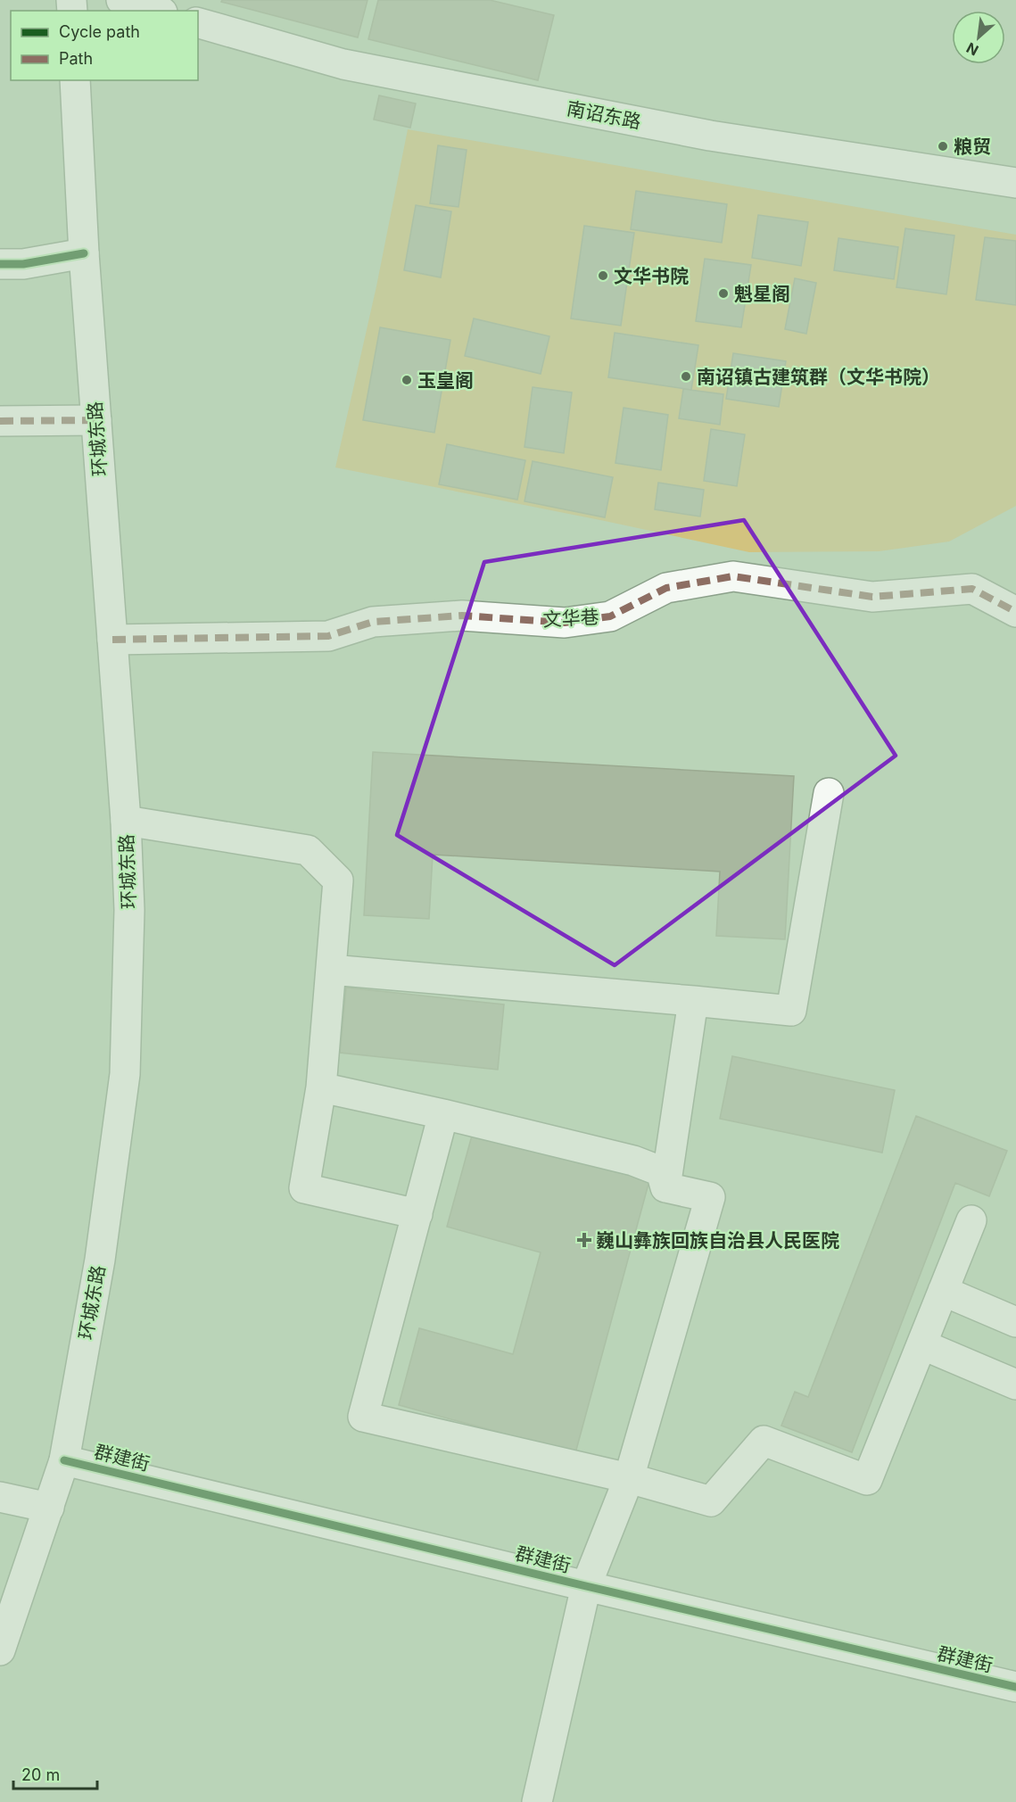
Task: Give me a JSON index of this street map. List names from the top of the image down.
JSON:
{
  "streets": {
    "main road": [
      "南诏东路",
      "环城东路",
      "文华巷",
      "群建街"
    ]
  },
  "crossings": [
    ["环城东路", "文华巷"],
    ["环城东路", "群建街"]
  ],
  "places": {
    "other": [
      "粮贸",
      "文华书院",
      "魁星阁",
      "南诏镇古建筑群（文华书院）",
      "玉皇阁"
    ],
    "health": ["巍山彝族回族自治县人民医院"]
  },
  "legend": ["Cycle path", "Path"],
  "scale_bar": "20 m",
  "north": "bottom left"
}
